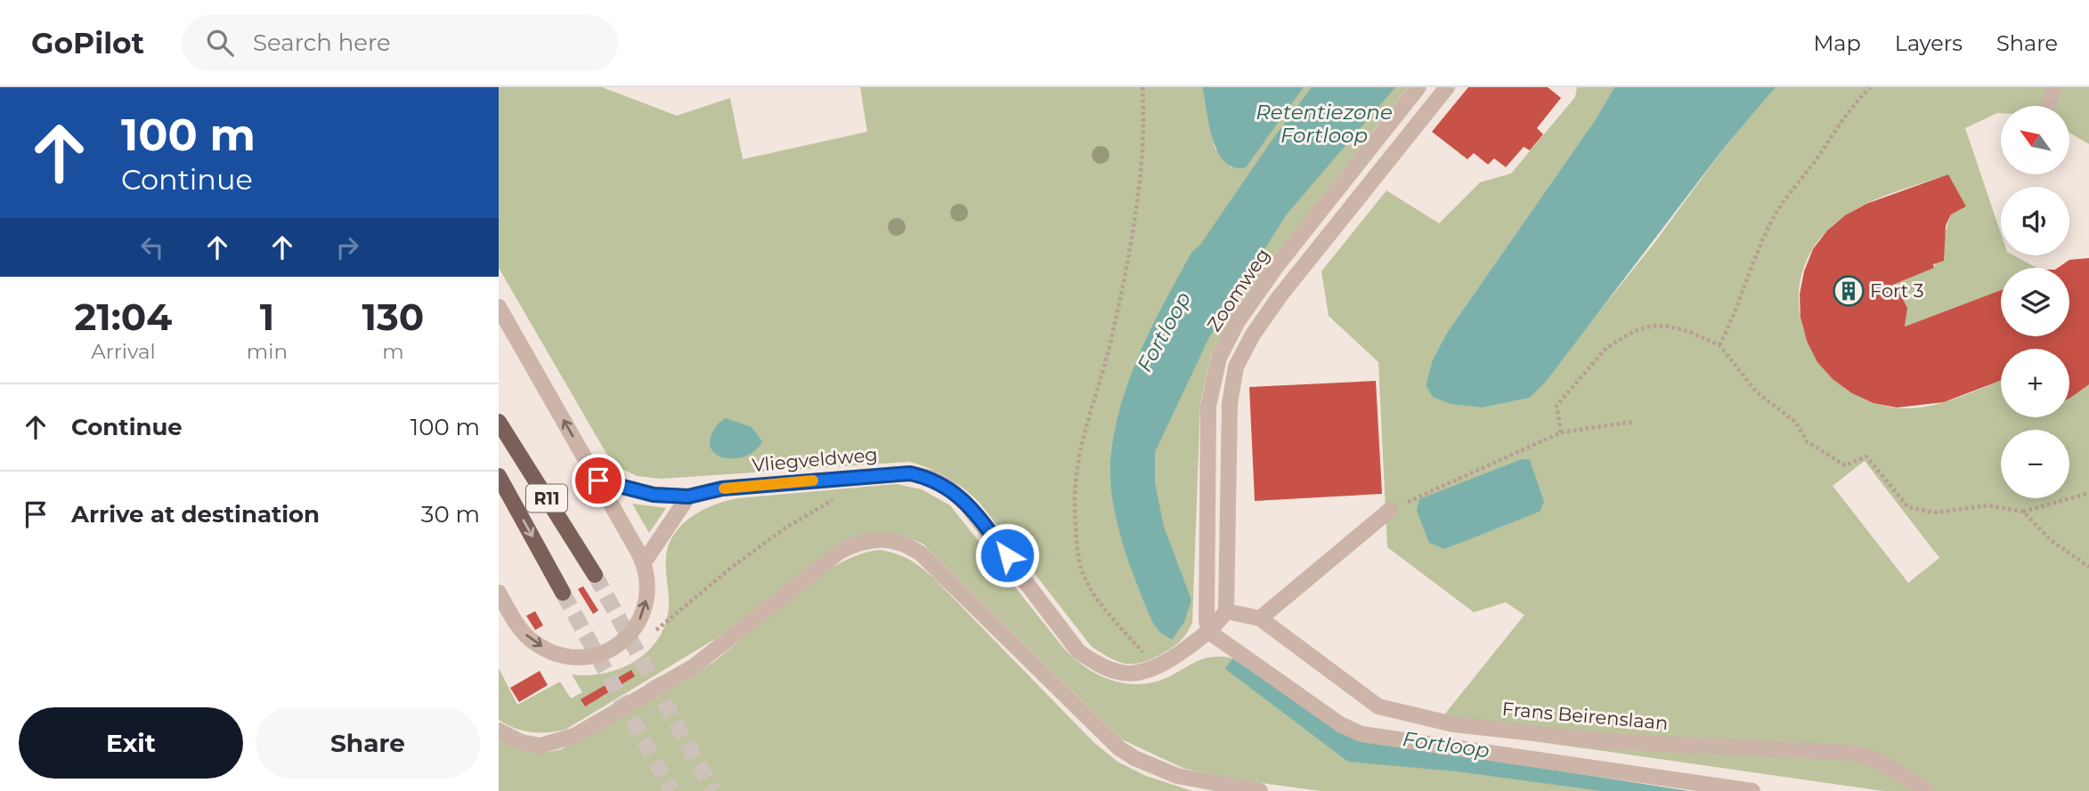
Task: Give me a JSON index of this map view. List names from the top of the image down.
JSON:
{
  "streets": {
    "main road": ["R11"],
    "street": ["Zoomweg", "Vliegveldweg", "Frans Beirenslaan"]
  },
  "water": ["Retentiezone Fortloop", "Fortloop"],
  "places": {
    "building": ["Fort 3"]
  },
  "north": "top left",
  "page": {
    "header": "GoPilot",
    "search": "Search here",
    "nav": ["Map", "Layers", "Share"],
    "turn": ["100 m", "Continue"],
    "map_buttons": ["+", "−"],
    "eta": [
      "21:04",
      "Arrival",
      "1",
      "min",
      "130",
      "m"
    ],
    "list": [
      {
        "name": "Continue",
        "value": "100 m"
      },
      {
        "name": "Arrive at destination",
        "value": "30 m"
      }
    ],
    "buttons": ["Exit", "Share"]
  }
}
